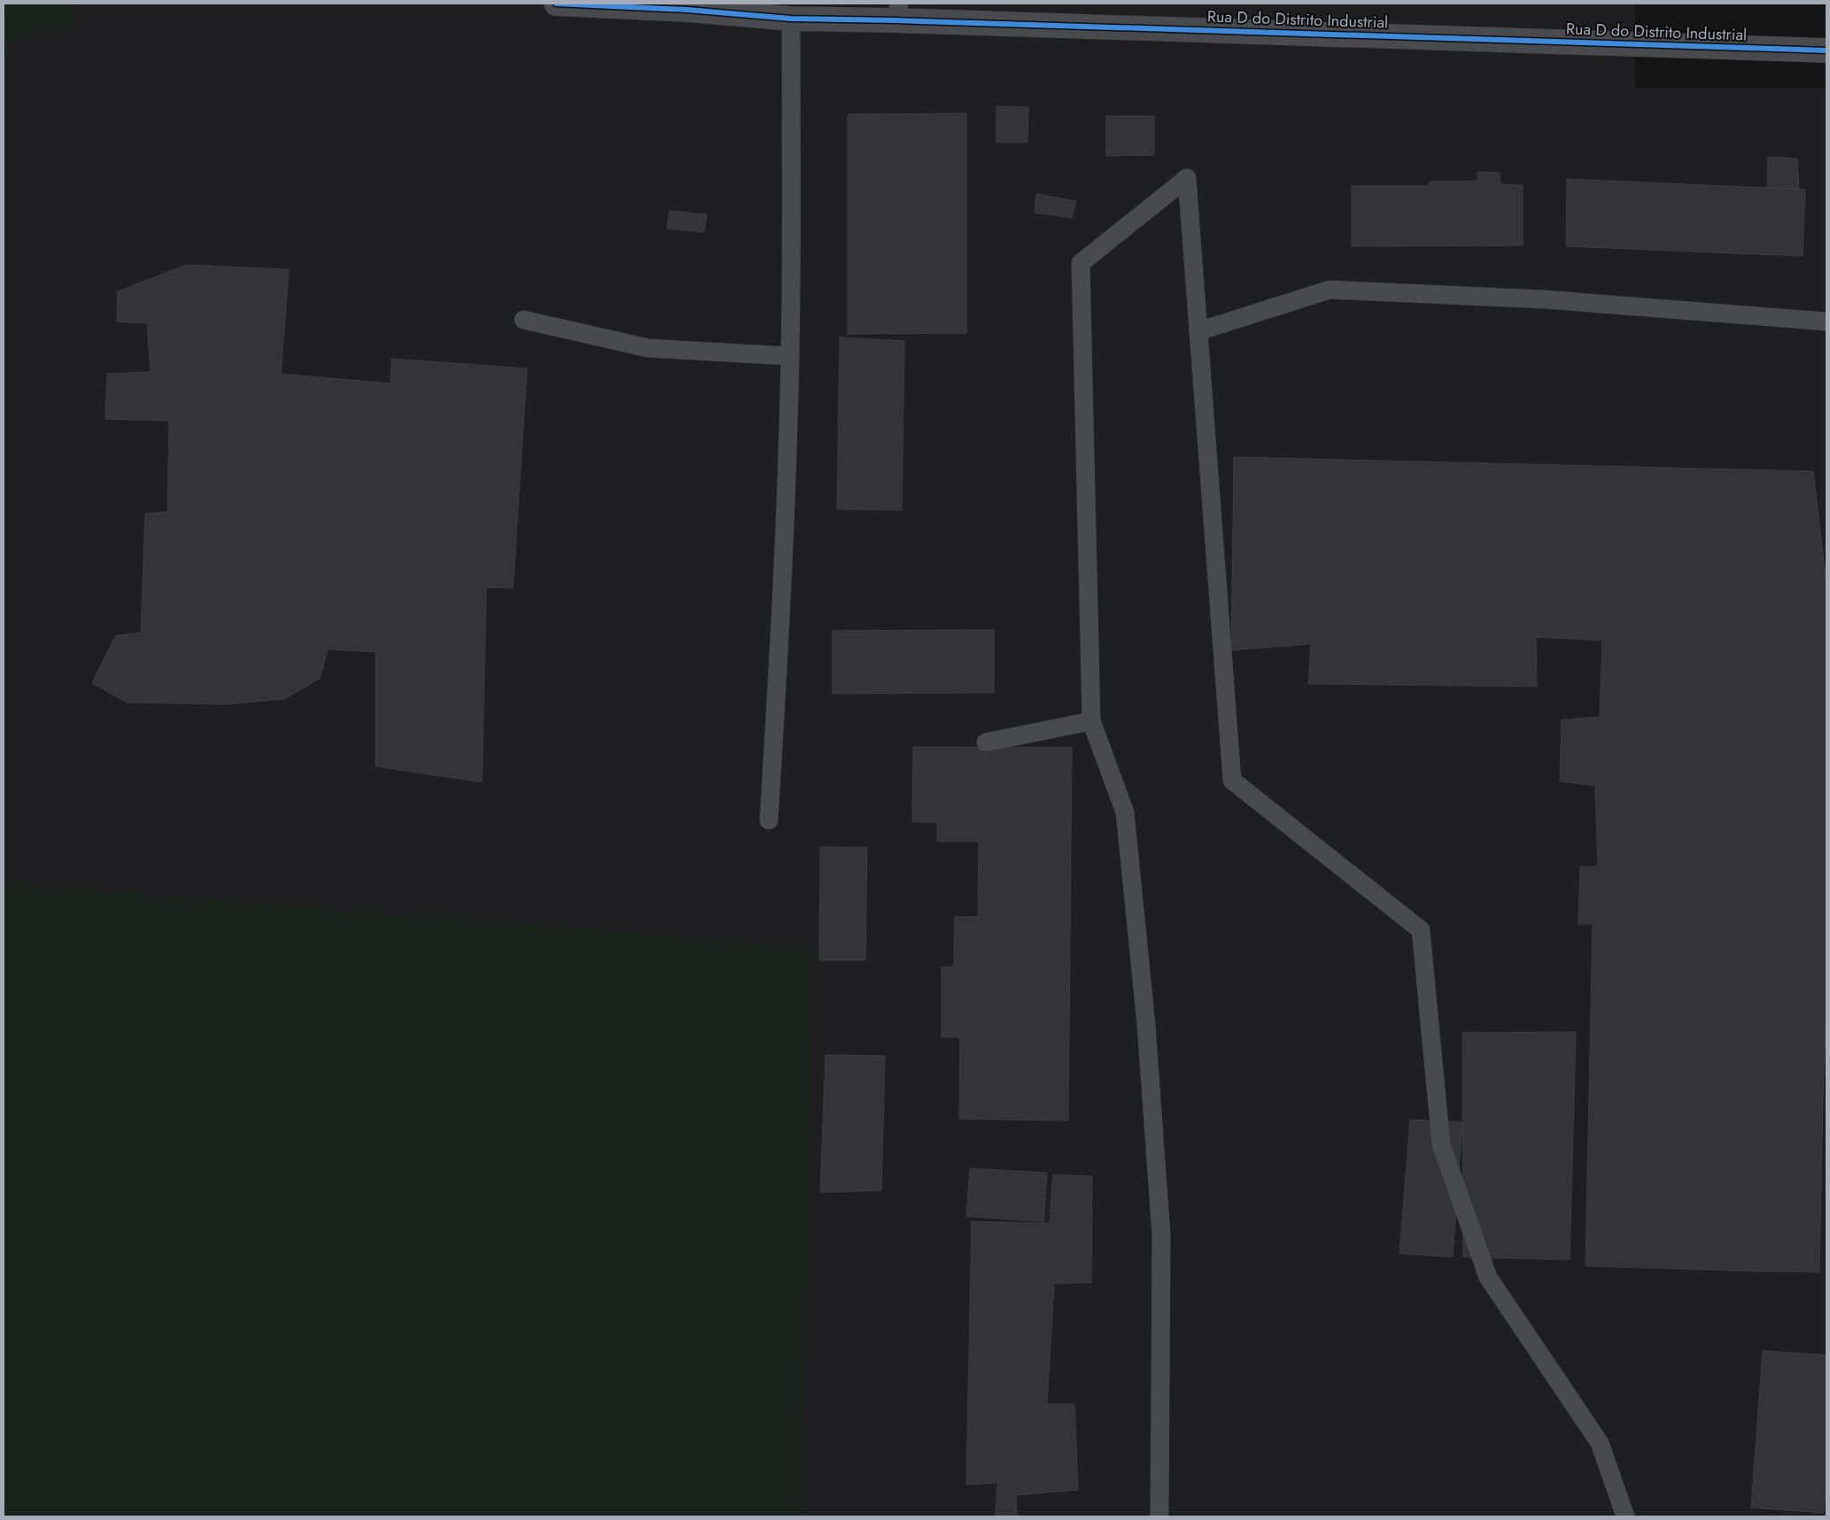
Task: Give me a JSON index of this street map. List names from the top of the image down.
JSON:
{
  "streets": {
    "street": ["Rua D do Distrito Industrial"]
  }
}
